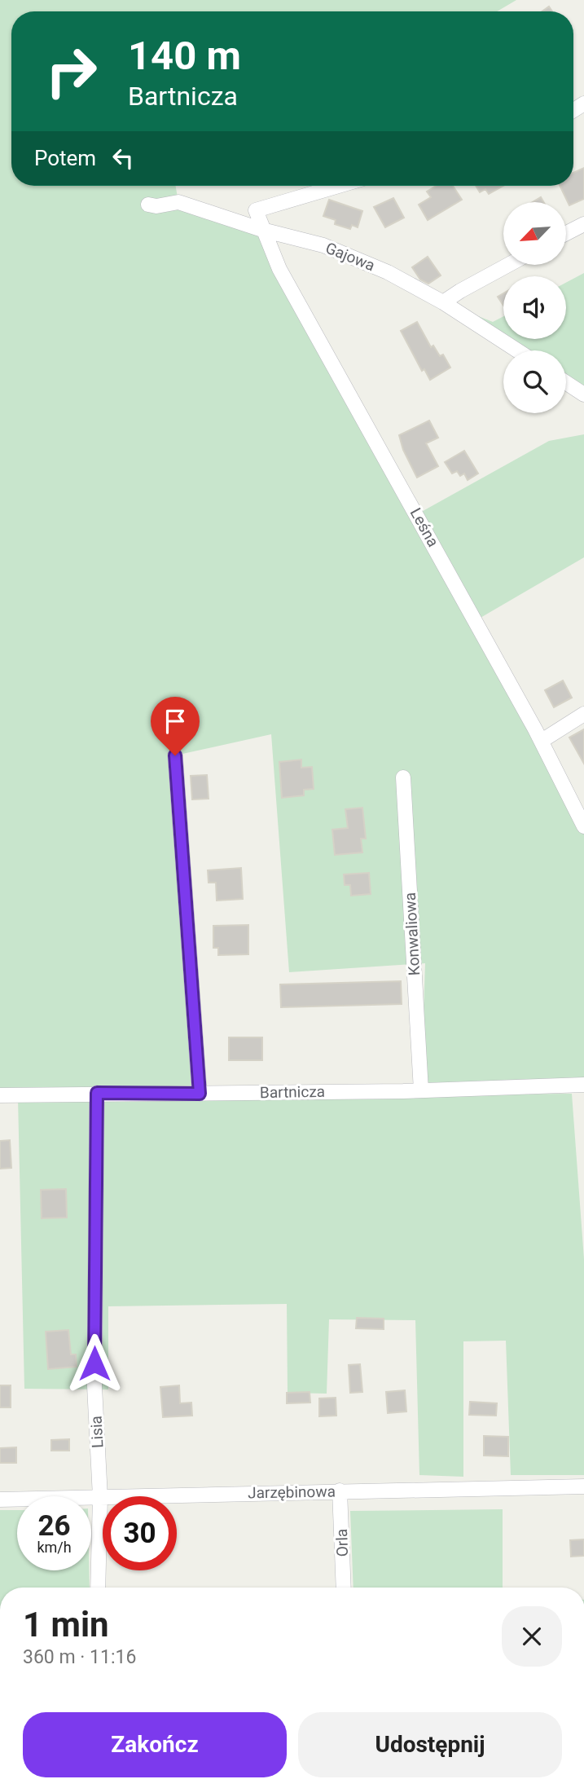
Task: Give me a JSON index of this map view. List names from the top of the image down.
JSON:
{
  "streets": {
    "street": [
      "Gajowa",
      "Leśna",
      "Konwaliowa",
      "Bartnicza",
      "Lisia",
      "Jarzębinowa",
      "Orla"
    ]
  },
  "crossings": [
    ["Gajowa", "Leśna"],
    ["Konwaliowa", "Bartnicza"],
    ["Bartnicza", "Lisia"],
    ["Lisia", "Jarzębinowa"],
    ["Jarzębinowa", "Orla"]
  ],
  "north": "bottom left",
  "page": {
    "turn": ["140 m", "Bartnicza"],
    "then": "Potem",
    "speed": "26 km/h",
    "limit": "30",
    "heading": ["1 min", "360 m · 11:16"],
    "buttons": ["Zakończ", "Udostępnij"]
  }
}
